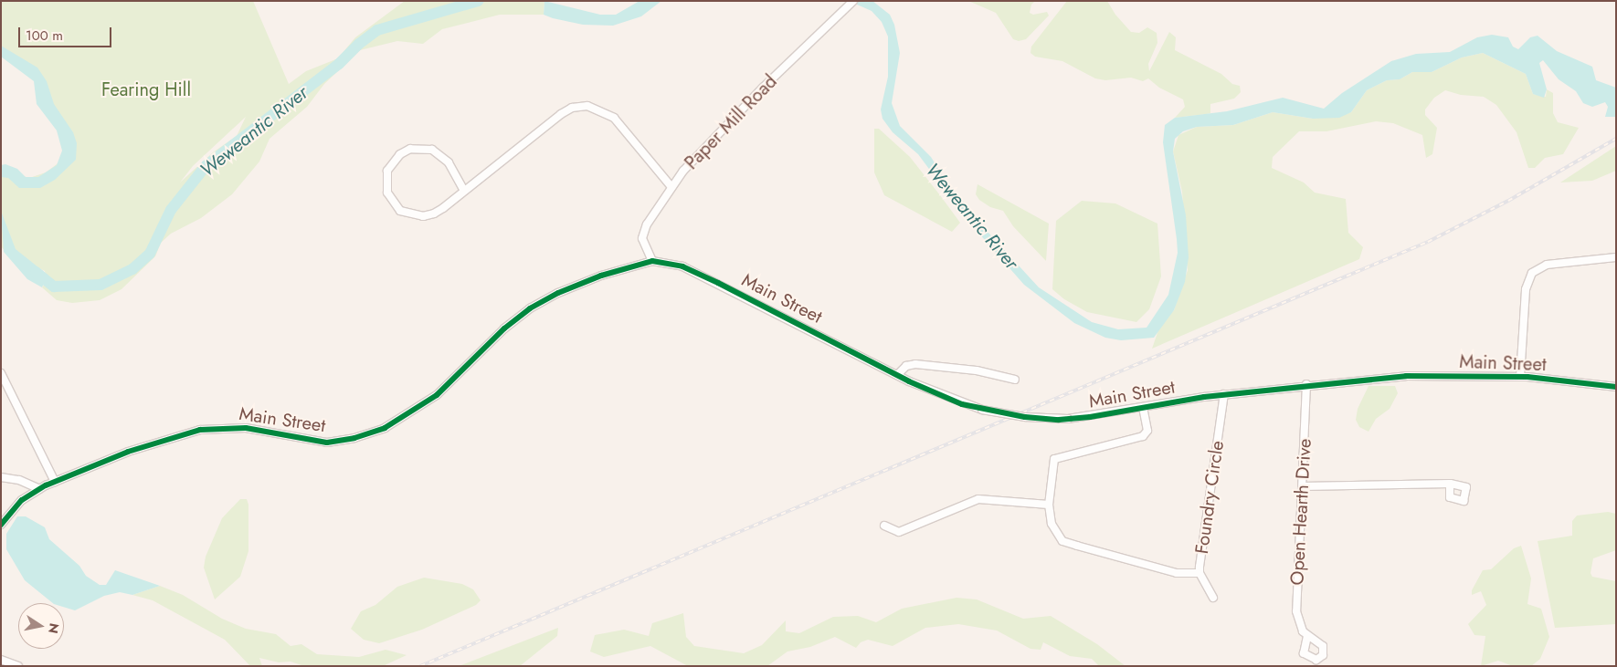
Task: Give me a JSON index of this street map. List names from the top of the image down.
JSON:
{
  "streets": {
    "street": [
      "Paper Mill Road",
      "Main Street",
      "Foundry Circle",
      "Open Hearth Drive"
    ]
  },
  "crossings": [
    ["Paper Mill Road", "Main Street"],
    ["Main Street", "Foundry Circle"],
    ["Main Street", "Open Hearth Drive"]
  ],
  "water": ["Weweantic River"],
  "parks": ["Fearing Hill"],
  "scale_bar": "100 m",
  "north": "right"
}
